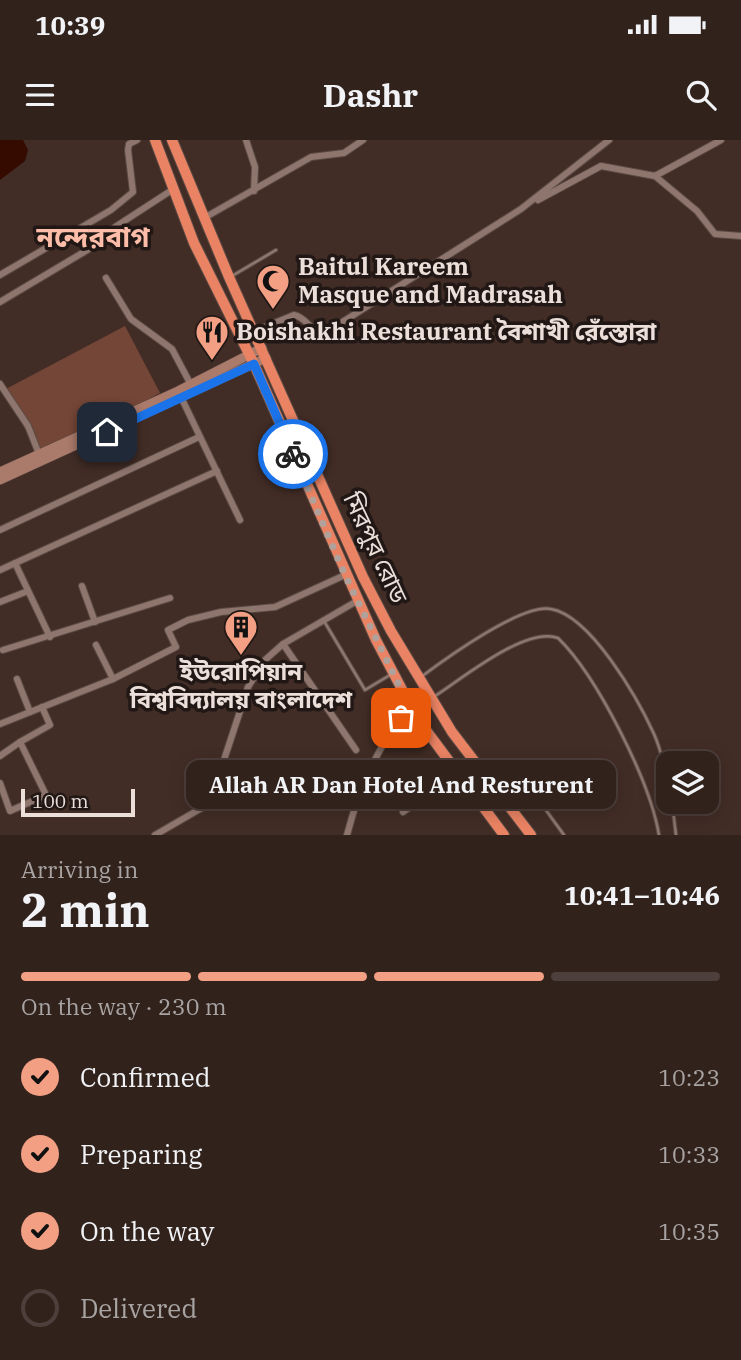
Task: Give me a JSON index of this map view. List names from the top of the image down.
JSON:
{
  "streets": {
    "highway": ["মিরপুর রোড"]
  },
  "districts": ["নন্দেরবাগ"],
  "places": {
    "mosque": ["Baitul Kareem Masque and Madrasah"],
    "restaurant": ["Boishakhi Restaurant বৈশাখী রেঁস্তোরা"],
    "building": ["ইউরোপিয়ান বিশ্ববিদ্যালয় বাংলাদেশ"],
    "other": ["Allah AR Dan Hotel And Resturent"]
  },
  "scale_bar": "100 m",
  "page": {
    "status": "10:39",
    "header": "Dashr",
    "bubble": "Allah AR Dan Hotel And Resturent",
    "scale": "100 m",
    "heading": ["2 min", "Arriving in", "10:41–10:46"],
    "bar": "On the way · 230 m",
    "list": [
      ["Confirmed", "10:23"],
      ["Preparing", "10:33"],
      ["On the way", "10:35"],
      "Delivered"
    ]
  }
}
